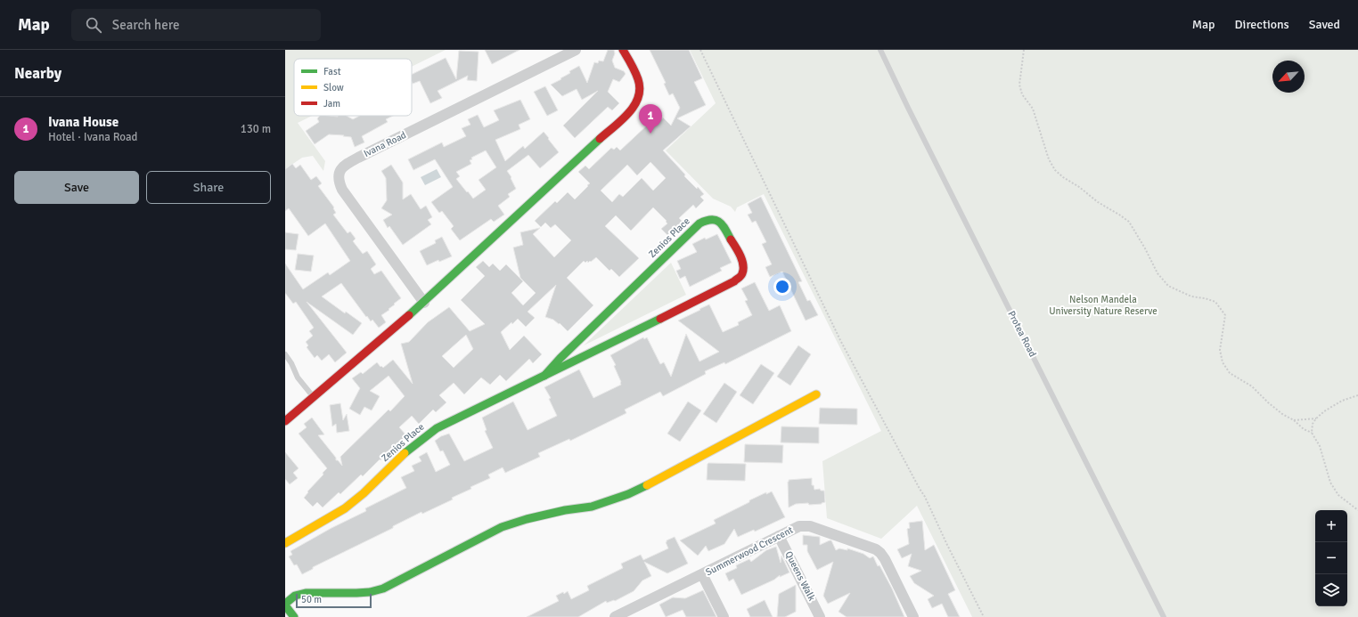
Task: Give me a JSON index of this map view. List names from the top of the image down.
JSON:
{
  "streets": {
    "street": [
      "Ivana Road",
      "Zenios Place",
      "Summerwood Crescent",
      "Queens Walk"
    ],
    "lane": ["Protea Road"]
  },
  "crossings": [
    ["Summerwood Crescent", "Queens Walk"]
  ],
  "parks": ["Nelson Mandela University Nature Reserve"],
  "legend": ["Fast", "Slow", "Jam"],
  "scale_bar": "50 m",
  "north": "bottom left",
  "page": {
    "header": "Map",
    "search": "Search here",
    "nav": ["Map", "Directions", "Saved"],
    "heading": "Nearby",
    "list": [
      {
        "mark": "1",
        "name": "Ivana House",
        "note": "Hotel · Ivana Road",
        "value": "130 m"
      }
    ],
    "pins": "1",
    "buttons": ["Save", "Share"],
    "map_buttons": ["+", "−"],
    "scale": "50 m"
  }
}
